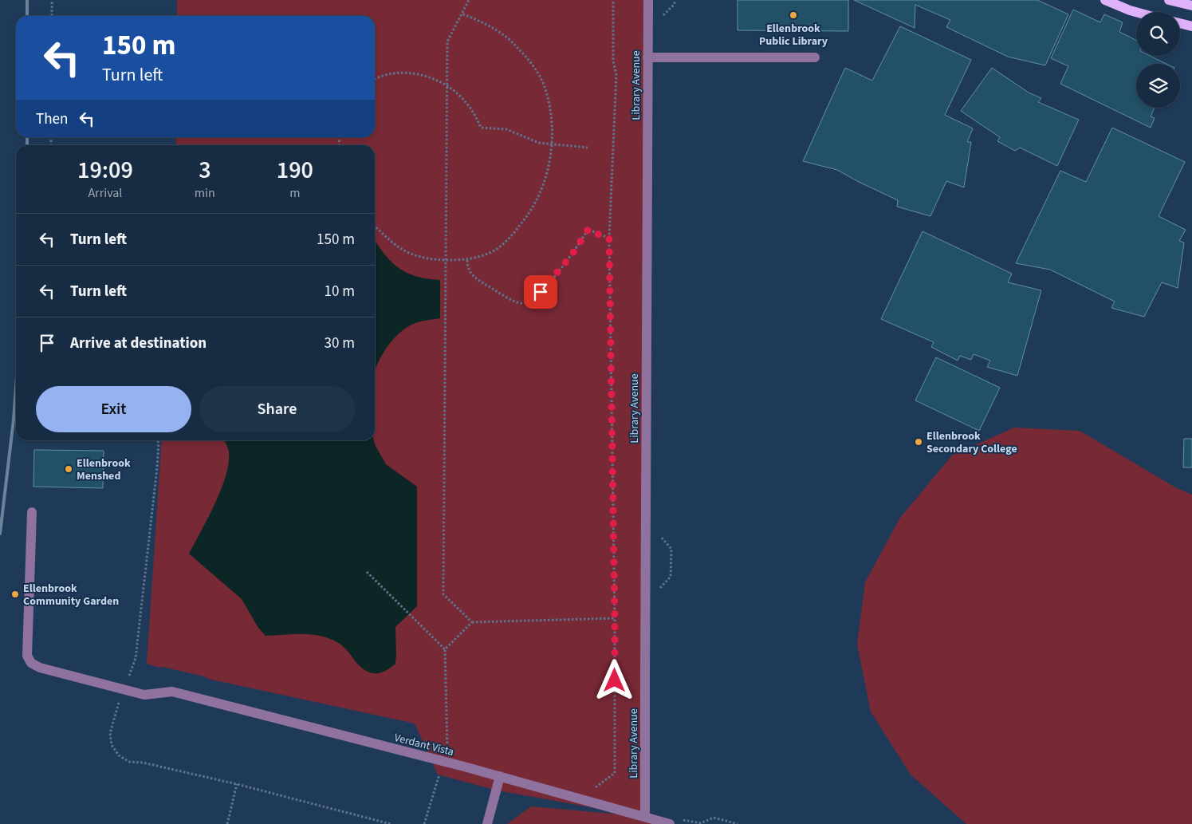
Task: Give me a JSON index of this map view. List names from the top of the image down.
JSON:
{
  "streets": {
    "street": ["Library Avenue", "Verdant Vista"]
  },
  "crossings": [
    ["Library Avenue", "Verdant Vista"]
  ],
  "places": [
    "Ellenbrook Public Library",
    "Ellenbrook Secondary College",
    "Ellenbrook Menshed",
    "Ellenbrook Community Garden"
  ],
  "page": {
    "turn": ["150 m", "Turn left"],
    "then": "Then",
    "eta": [
      "19:09",
      "Arrival",
      "3",
      "min",
      "190",
      "m"
    ],
    "list": [
      {
        "name": "Turn left",
        "value": "150 m"
      },
      {
        "name": "Turn left",
        "value": "10 m"
      },
      {
        "name": "Arrive at destination",
        "value": "30 m"
      }
    ],
    "buttons": ["Exit", "Share"]
  }
}
